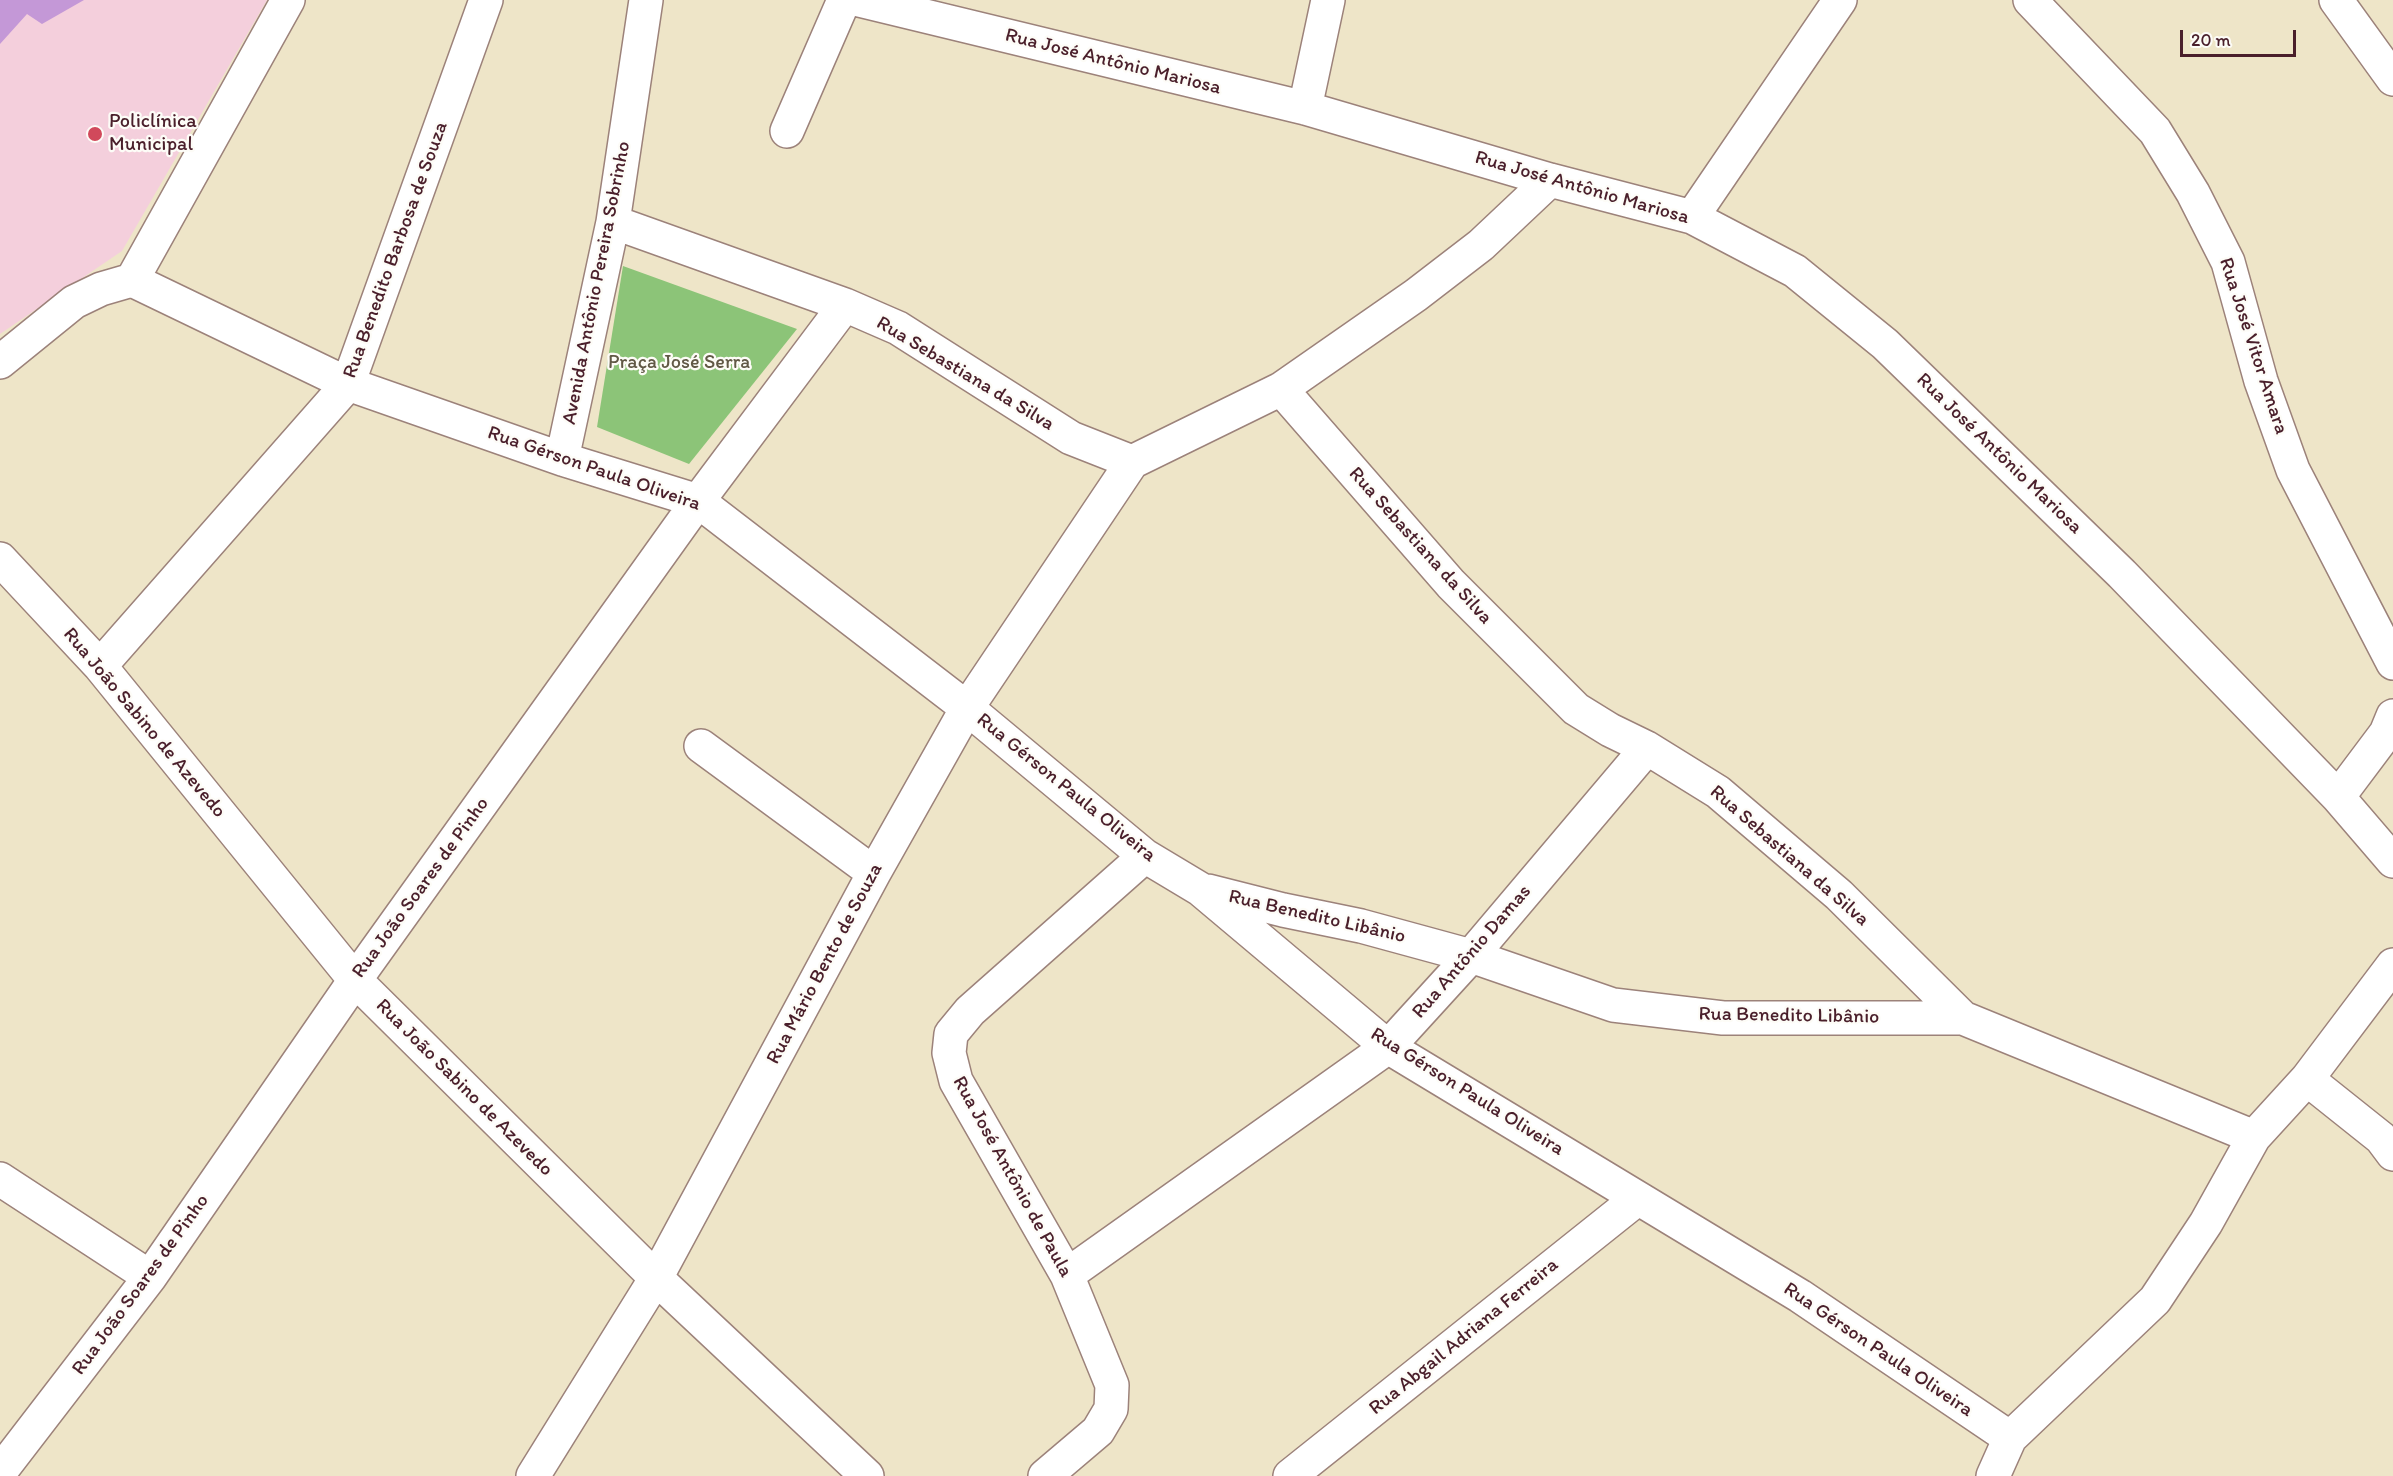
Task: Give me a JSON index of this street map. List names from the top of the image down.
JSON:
{
  "streets": {
    "street": [
      "Rua José Antônio Mariosa",
      "Rua Benedito Barbosa de Souza",
      "Avenida Antônio Pereira Sobrinho",
      "Rua José Vitor Amara",
      "Rua Sebastiana da Silva",
      "Rua Gérson Paula Oliveira",
      "Rua João Sabino de Azevedo",
      "Rua João Soares de Pinho",
      "Rua Benedito Libânio",
      "Rua Antônio Damas",
      "Rua Mário Bento de Souza",
      "Rua José Antônio de Paula",
      "Rua Abgail Adriana Ferreira"
    ]
  },
  "crossings": [
    ["Rua Benedito Barbosa de Souza", "Rua Gérson Paula Oliveira"],
    ["Rua Benedito Barbosa de Souza", "Rua João Sabino de Azevedo"],
    ["Avenida Antônio Pereira Sobrinho", "Rua Gérson Paula Oliveira"],
    ["Rua Sebastiana da Silva", "Rua João Soares de Pinho"],
    ["Rua Sebastiana da Silva", "Rua Benedito Libânio"],
    ["Rua Sebastiana da Silva", "Rua Antônio Damas"],
    ["Rua Sebastiana da Silva", "Rua Mário Bento de Souza"],
    ["Rua Gérson Paula Oliveira", "Rua João Soares de Pinho"],
    ["Rua Gérson Paula Oliveira", "Rua Benedito Libânio"],
    ["Rua Gérson Paula Oliveira", "Rua Antônio Damas"],
    ["Rua Gérson Paula Oliveira", "Rua Mário Bento de Souza"],
    ["Rua Gérson Paula Oliveira", "Rua José Antônio de Paula"],
    ["Rua Gérson Paula Oliveira", "Rua Abgail Adriana Ferreira"],
    ["Rua João Sabino de Azevedo", "Rua João Soares de Pinho"],
    ["Rua João Sabino de Azevedo", "Rua Mário Bento de Souza"],
    ["Rua Benedito Libânio", "Rua Antônio Damas"],
    ["Rua Antônio Damas", "Rua José Antônio de Paula"]
  ],
  "parks": ["Praça José Serra"],
  "places": ["Policlínica Municipal"],
  "scale_bar": "20 m"
}
